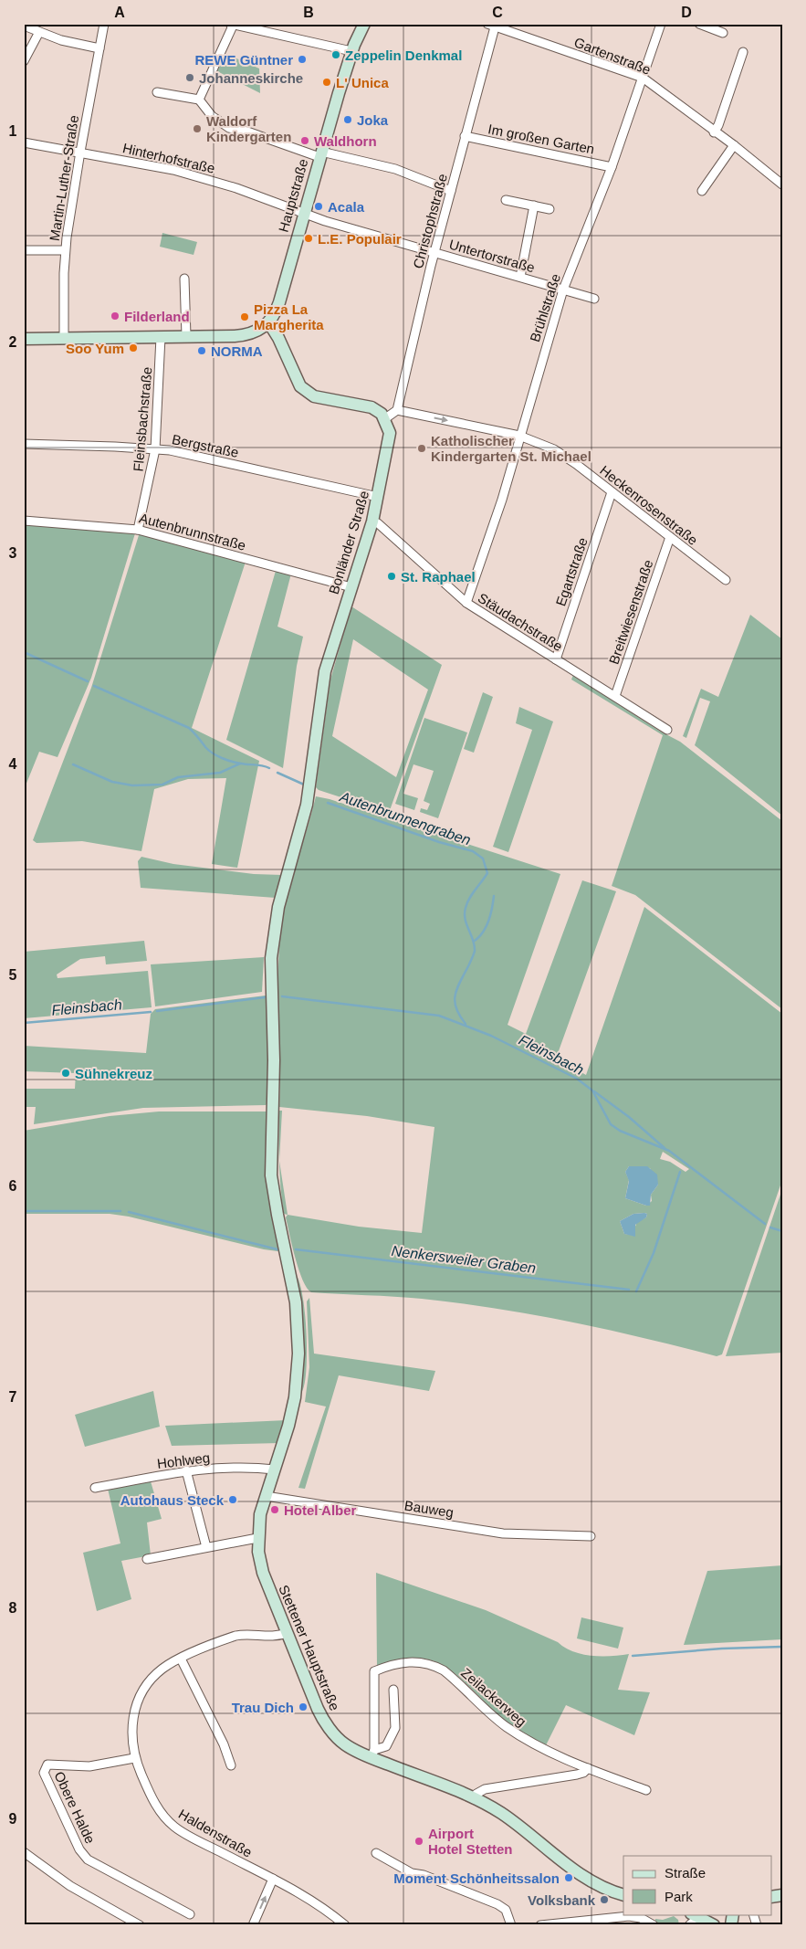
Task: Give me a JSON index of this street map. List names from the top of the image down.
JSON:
{
  "streets": {
    "street": [
      "Gartenstraße",
      "Im großen Garten",
      "Hinterhofstraße",
      "Martin-Luther-Straße",
      "Hauptstraße",
      "Christophstraße",
      "Untertorstraße",
      "Brühlstraße",
      "Fleinsbachstraße",
      "Bergstraße",
      "Heckenrosenstraße",
      "Autenbrunnstraße",
      "Bonländer Straße",
      "Egartstraße",
      "Breitwiesenstraße",
      "Stäudachstraße",
      "Hohlweg",
      "Bauweg",
      "Stettener Hauptstraße",
      "Zeilackerweg",
      "Obere Halde",
      "Haldenstraße"
    ]
  },
  "crossings": [
    ["Gartenstraße", "Christophstraße"],
    ["Gartenstraße", "Brühlstraße"],
    ["Im großen Garten", "Christophstraße"],
    ["Im großen Garten", "Brühlstraße"],
    ["Hinterhofstraße", "Martin-Luther-Straße"],
    ["Hinterhofstraße", "Hauptstraße"],
    ["Hinterhofstraße", "Untertorstraße"],
    ["Hauptstraße", "Untertorstraße"],
    ["Christophstraße", "Untertorstraße"],
    ["Christophstraße", "Heckenrosenstraße"],
    ["Untertorstraße", "Brühlstraße"],
    ["Brühlstraße", "Heckenrosenstraße"],
    ["Brühlstraße", "Stäudachstraße"],
    ["Fleinsbachstraße", "Bergstraße"],
    ["Fleinsbachstraße", "Autenbrunnstraße"],
    ["Bergstraße", "Bonländer Straße"],
    ["Heckenrosenstraße", "Egartstraße"],
    ["Heckenrosenstraße", "Breitwiesenstraße"],
    ["Autenbrunnstraße", "Bonländer Straße"],
    ["Bonländer Straße", "Stäudachstraße"],
    ["Bonländer Straße", "Stettener Hauptstraße"],
    ["Egartstraße", "Stäudachstraße"],
    ["Breitwiesenstraße", "Stäudachstraße"],
    ["Hohlweg", "Stettener Hauptstraße"],
    ["Bauweg", "Stettener Hauptstraße"],
    ["Stettener Hauptstraße", "Zeilackerweg"],
    ["Stettener Hauptstraße", "Haldenstraße"],
    ["Obere Halde", "Haldenstraße"]
  ],
  "water": ["Autenbrunnengraben", "Fleinsbach", "Nenkersweiler Graben"],
  "places": [
    "Zeppelin Denkmal",
    "REWE Güntner",
    "Johanneskirche",
    "L' Unica",
    "Joka",
    "Waldorf Kindergarten",
    "Waldhorn",
    "Acala",
    "L.E. Populair",
    "Filderland",
    "Pizza La Margherita",
    "Soo Yum",
    "NORMA",
    "Katholischer Kindergarten St. Michael",
    "St. Raphael",
    "Sühnekreuz",
    "Autohaus Steck",
    "Hotel Alber",
    "Trau Dich",
    "Airport Hotel Stetten",
    "Moment Schönheitssalon",
    "Volksbank"
  ],
  "legend": ["Straße", "Park"],
  "grid": {
    "columns": [
      "A",
      "B",
      "C",
      "D"
    ],
    "rows": [
      "1",
      "2",
      "3",
      "4",
      "5",
      "6",
      "7",
      "8",
      "9"
    ]
  }
}
